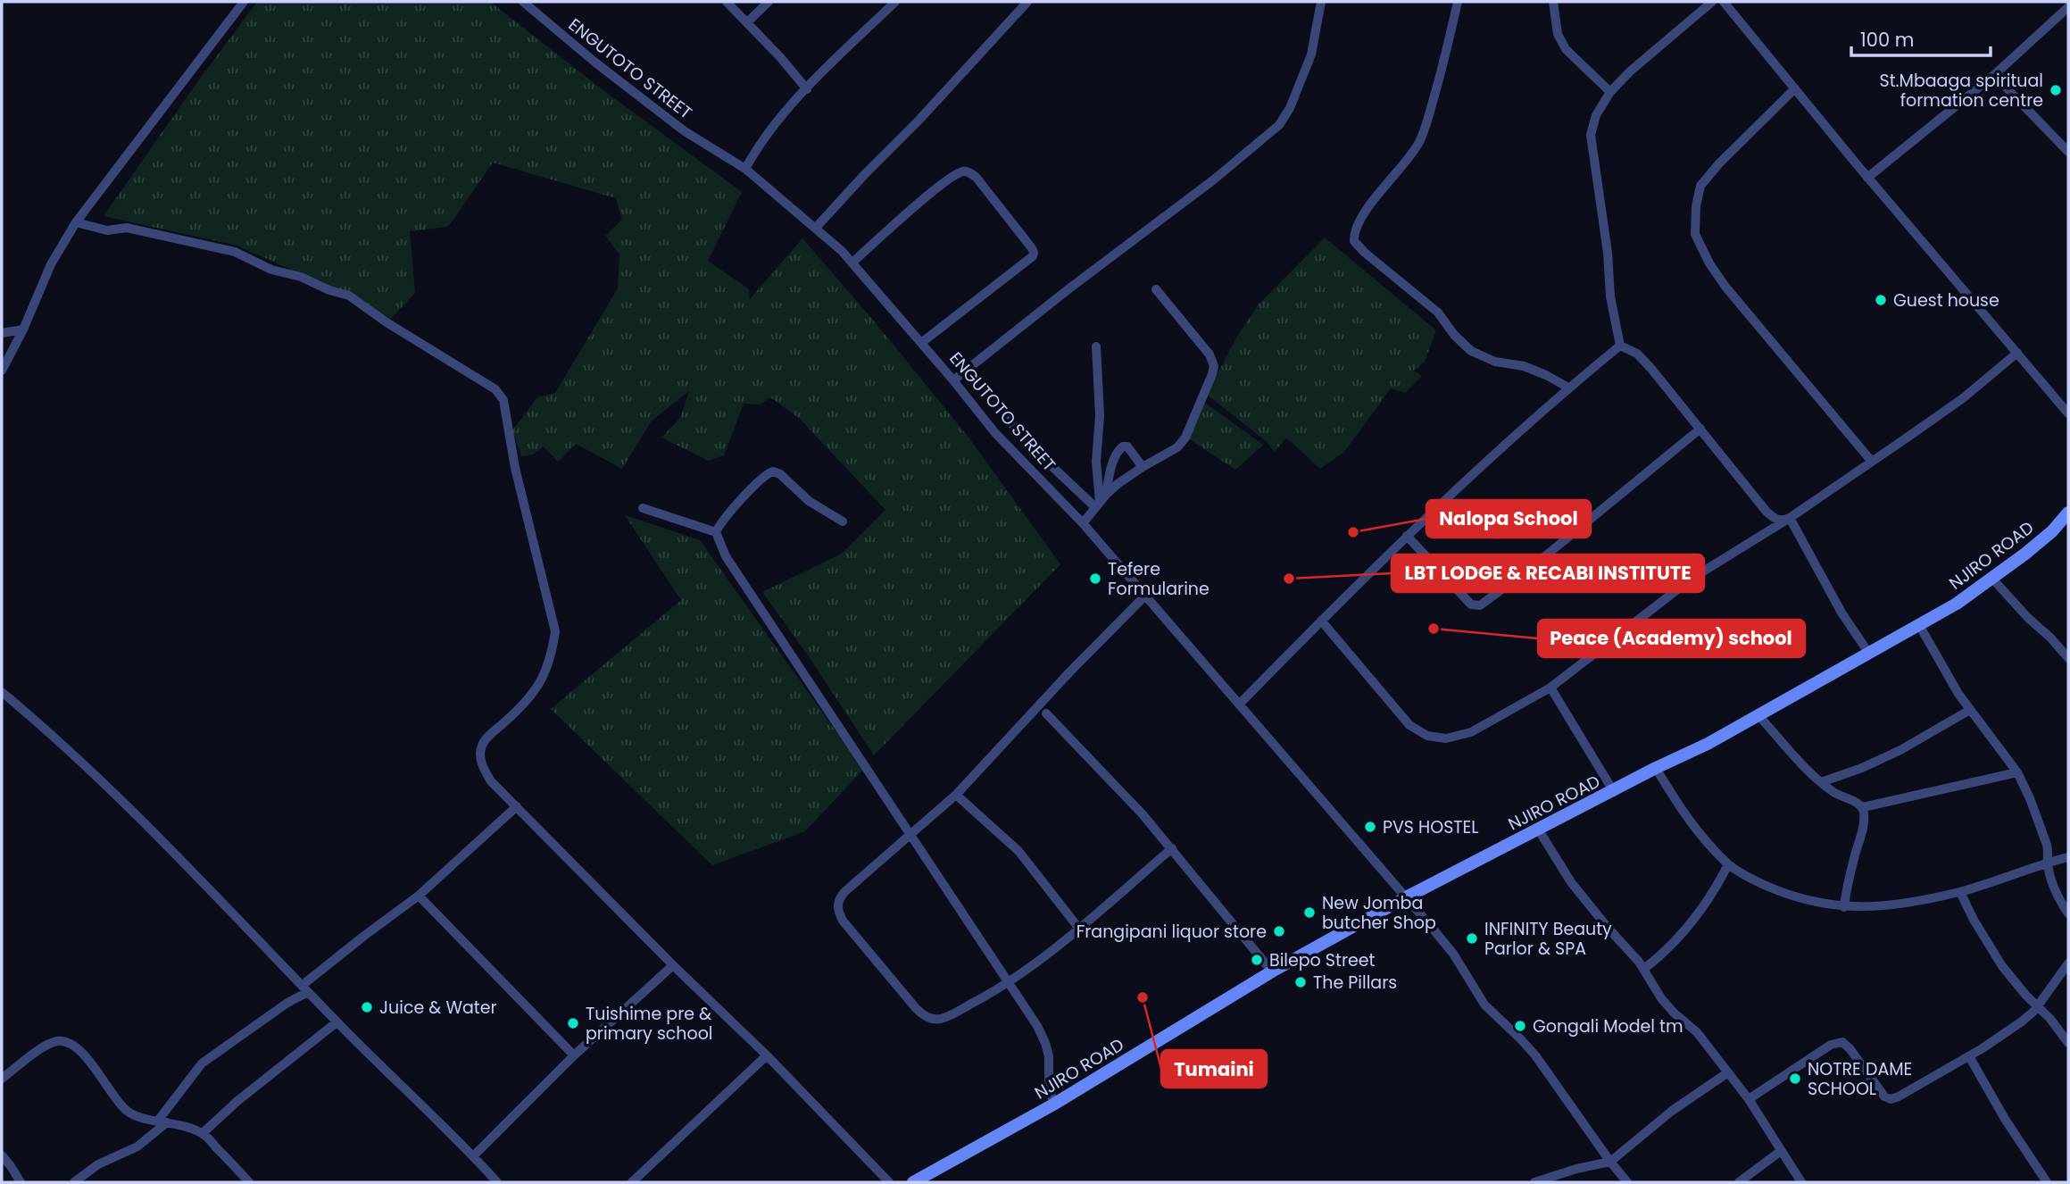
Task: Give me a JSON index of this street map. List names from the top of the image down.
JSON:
{
  "streets": {
    "street": ["ENGUTOTO STREET", "NJIRO ROAD"]
  },
  "crossings": [
    ["ENGUTOTO STREET", "NJIRO ROAD"]
  ],
  "places": [
    "St.Mbaaga spiritual formation centre",
    "Guest house",
    "Nalopa School",
    "Tefere Formularine",
    "LBT LODGE & RECABI INSTITUTE",
    "Peace (Academy) school",
    "PVS HOSTEL",
    "New Jomba butcher Shop",
    "Frangipani liquor store",
    "INFINITY Beauty Parlor & SPA",
    "Bilepo Street",
    "The Pillars",
    "Tumaini",
    "Juice & Water",
    "Tuishime pre & primary school",
    "Gongali Model tm",
    "NOTRE DAME SCHOOL"
  ],
  "scale_bar": "100 m"
}
